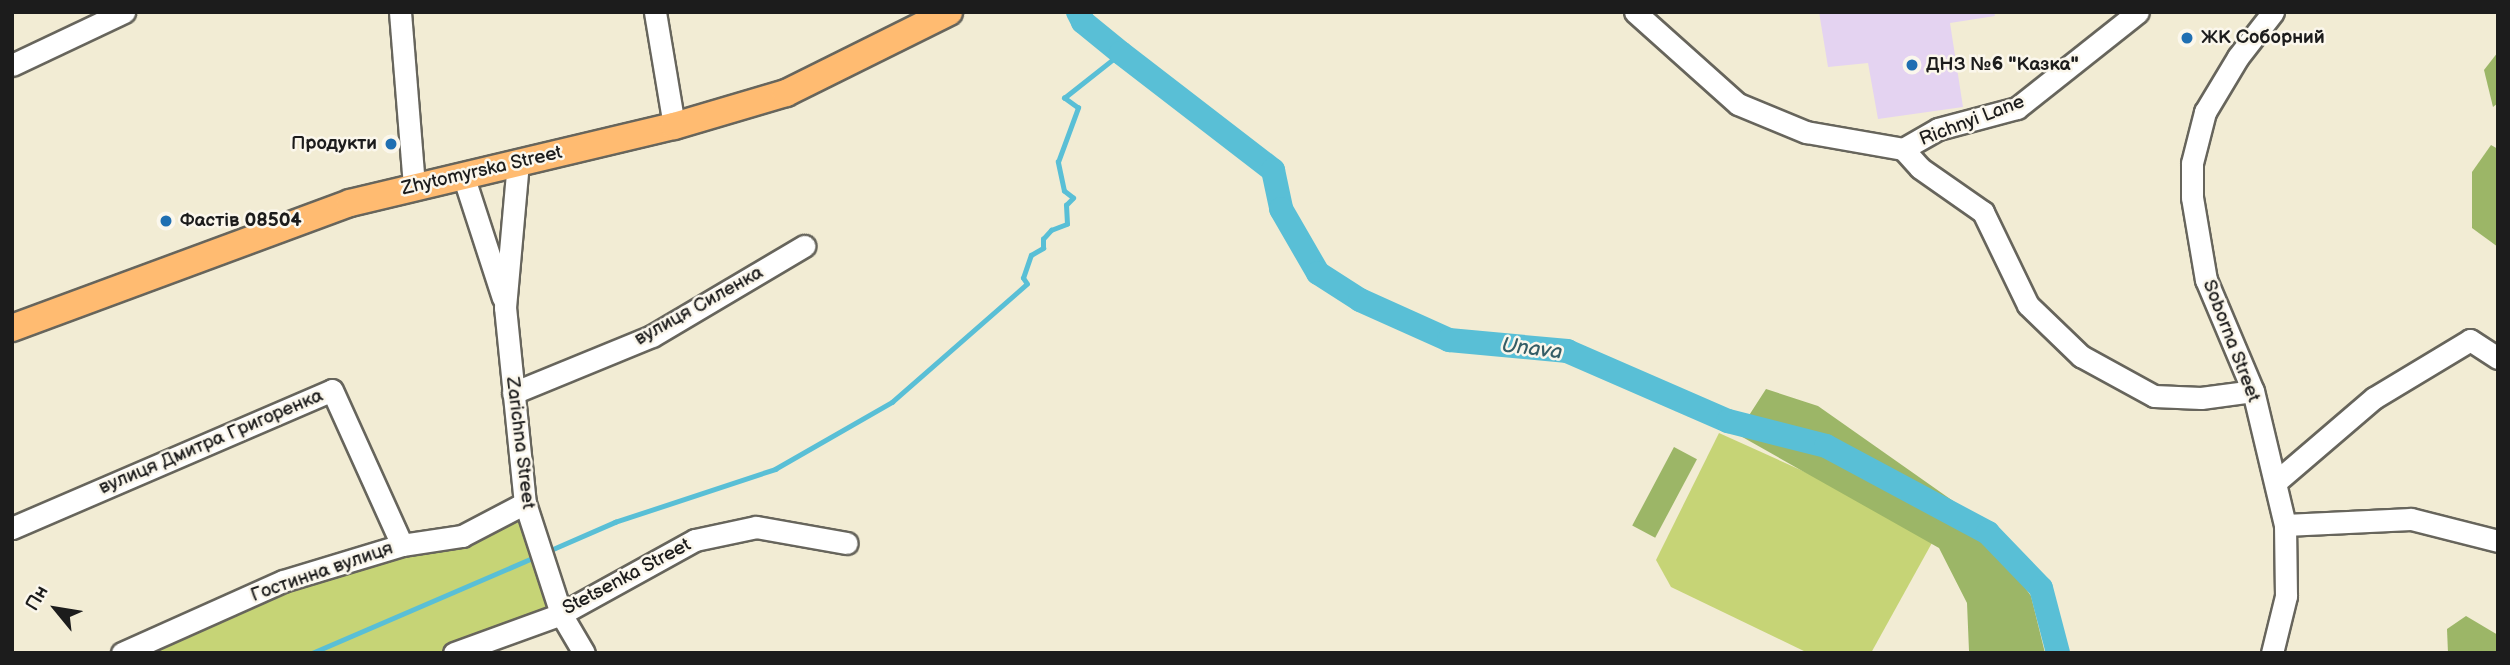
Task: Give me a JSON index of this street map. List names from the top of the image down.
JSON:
{
  "streets": {
    "main road": ["Zhytomyrska Street"],
    "street": [
      "Richnyi Lane",
      "вулиця Силенка",
      "Soborna Street",
      "вулиця Дмитра Григоренка",
      "Zarichna Street",
      "Гостинна вулиця",
      "Stetsenka Street"
    ]
  },
  "crossings": [
    ["Zhytomyrska Street", "Zarichna Street"],
    ["вулиця Силенка", "Zarichna Street"],
    ["вулиця Дмитра Григоренка", "Гостинна вулиця"],
    ["Zarichna Street", "Гостинна вулиця"],
    ["Zarichna Street", "Stetsenka Street"]
  ],
  "water": ["Unava"],
  "places": [
    "ЖК Соборний",
    "ДНЗ №6 \"Казка\"",
    "Продукти",
    "Фастів 08504"
  ],
  "north": "top left"
}
